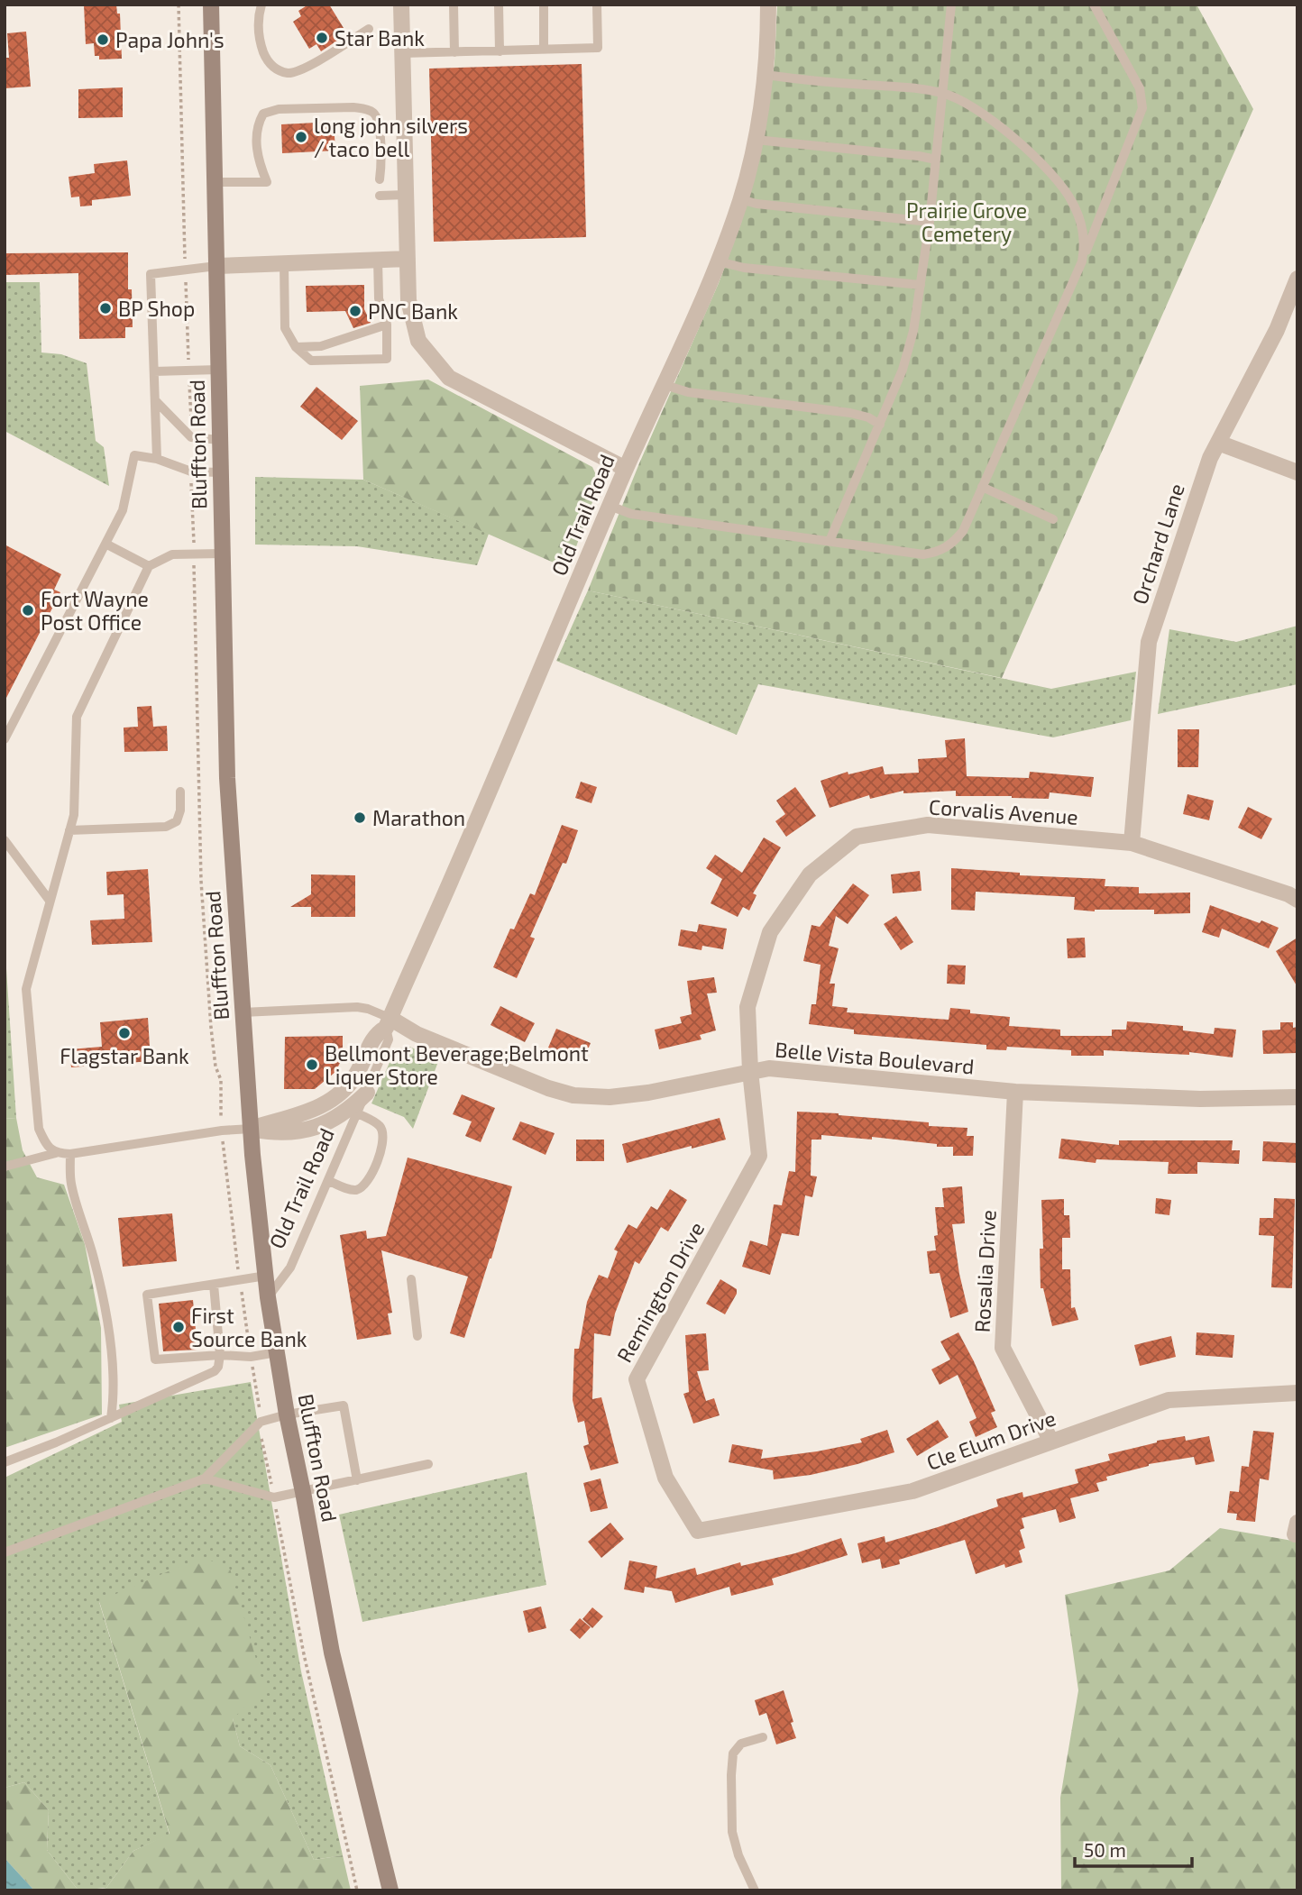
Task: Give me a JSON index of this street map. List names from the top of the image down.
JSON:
{
  "streets": {
    "main road": ["Bluffton Road"],
    "street": [
      "Old Trail Road",
      "Orchard Lane",
      "Corvalis Avenue",
      "Belle Vista Boulevard",
      "Rosalia Drive",
      "Remington Drive",
      "Cle Elum Drive"
    ]
  },
  "crossings": [
    ["Bluffton Road", "Old Trail Road"],
    ["Old Trail Road", "Belle Vista Boulevard"],
    ["Orchard Lane", "Corvalis Avenue"],
    ["Corvalis Avenue", "Belle Vista Boulevard"],
    ["Corvalis Avenue", "Remington Drive"],
    ["Belle Vista Boulevard", "Rosalia Drive"],
    ["Belle Vista Boulevard", "Remington Drive"],
    ["Rosalia Drive", "Cle Elum Drive"],
    ["Remington Drive", "Cle Elum Drive"]
  ],
  "parks": ["Prairie Grove Cemetery"],
  "places": [
    "Star Bank",
    "Papa John's",
    "long john silvers / taco bell",
    "BP Shop",
    "PNC Bank",
    "Fort Wayne Post Office",
    "Marathon",
    "Flagstar Bank",
    "Bellmont Beverage;Belmont Liquer Store",
    "First Source Bank"
  ],
  "scale_bar": "50 m"
}
